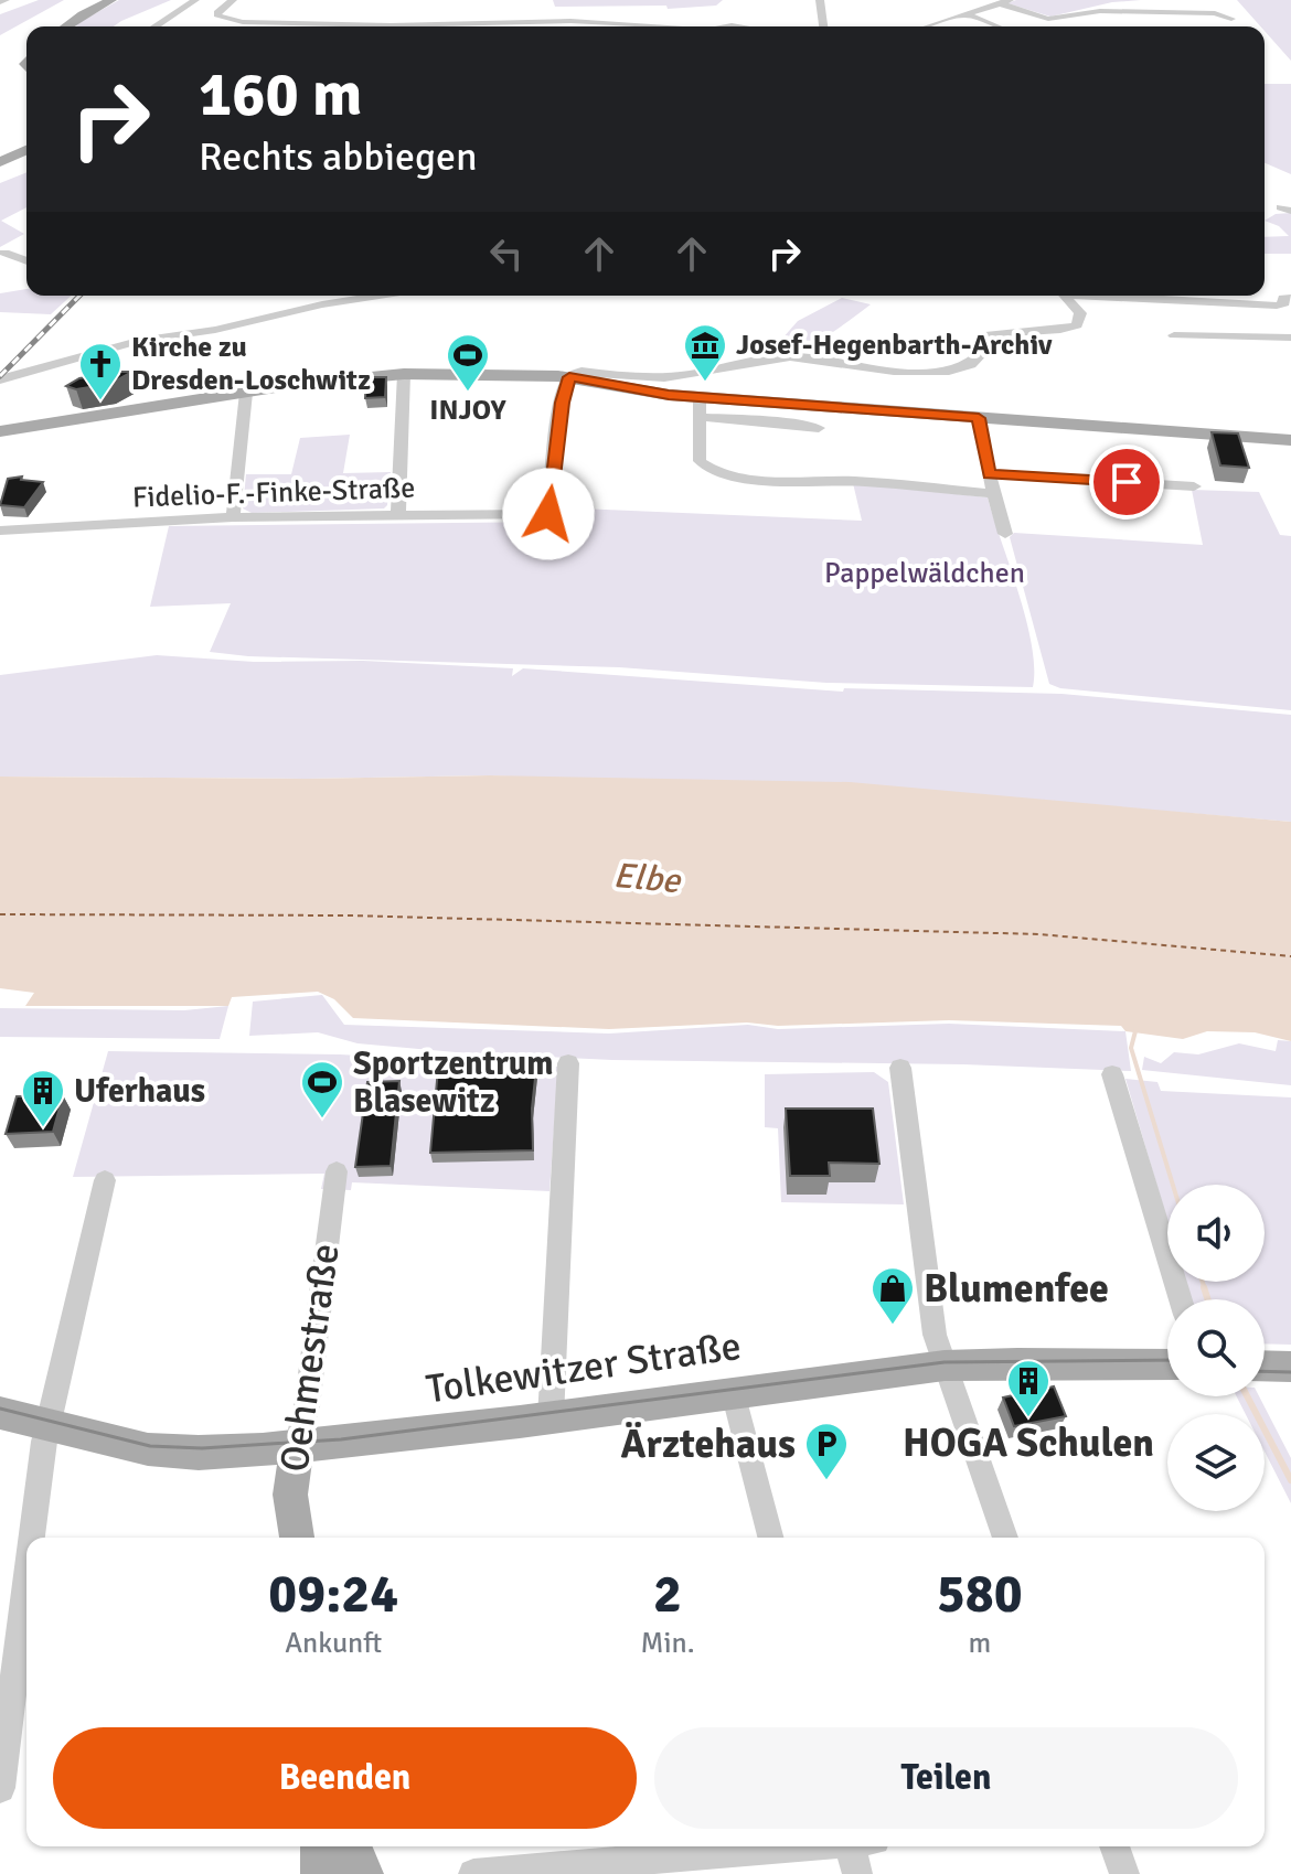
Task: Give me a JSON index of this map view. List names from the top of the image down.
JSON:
{
  "streets": {
    "main road": ["Oehmestraße", "Tolkewitzer Straße"],
    "street": ["Fidelio-F.-Finke-Straße"]
  },
  "crossings": [
    ["Oehmestraße", "Tolkewitzer Straße"]
  ],
  "water": ["Elbe"],
  "parks": ["Pappelwäldchen"],
  "places": {
    "museum": ["Josef-Hegenbarth-Archiv"],
    "sports": ["INJOY", "Sportzentrum Blasewitz"],
    "church": ["Kirche zu Dresden-Loschwitz"],
    "building": ["Uferhaus", "HOGA Schulen"],
    "shop": ["Blumenfee"],
    "parking": ["Ärztehaus"]
  },
  "page": {
    "turn": ["160 m", "Rechts abbiegen"],
    "eta": [
      "09:24",
      "Ankunft",
      "2",
      "Min.",
      "580",
      "m"
    ],
    "buttons": ["Beenden", "Teilen"]
  }
}
